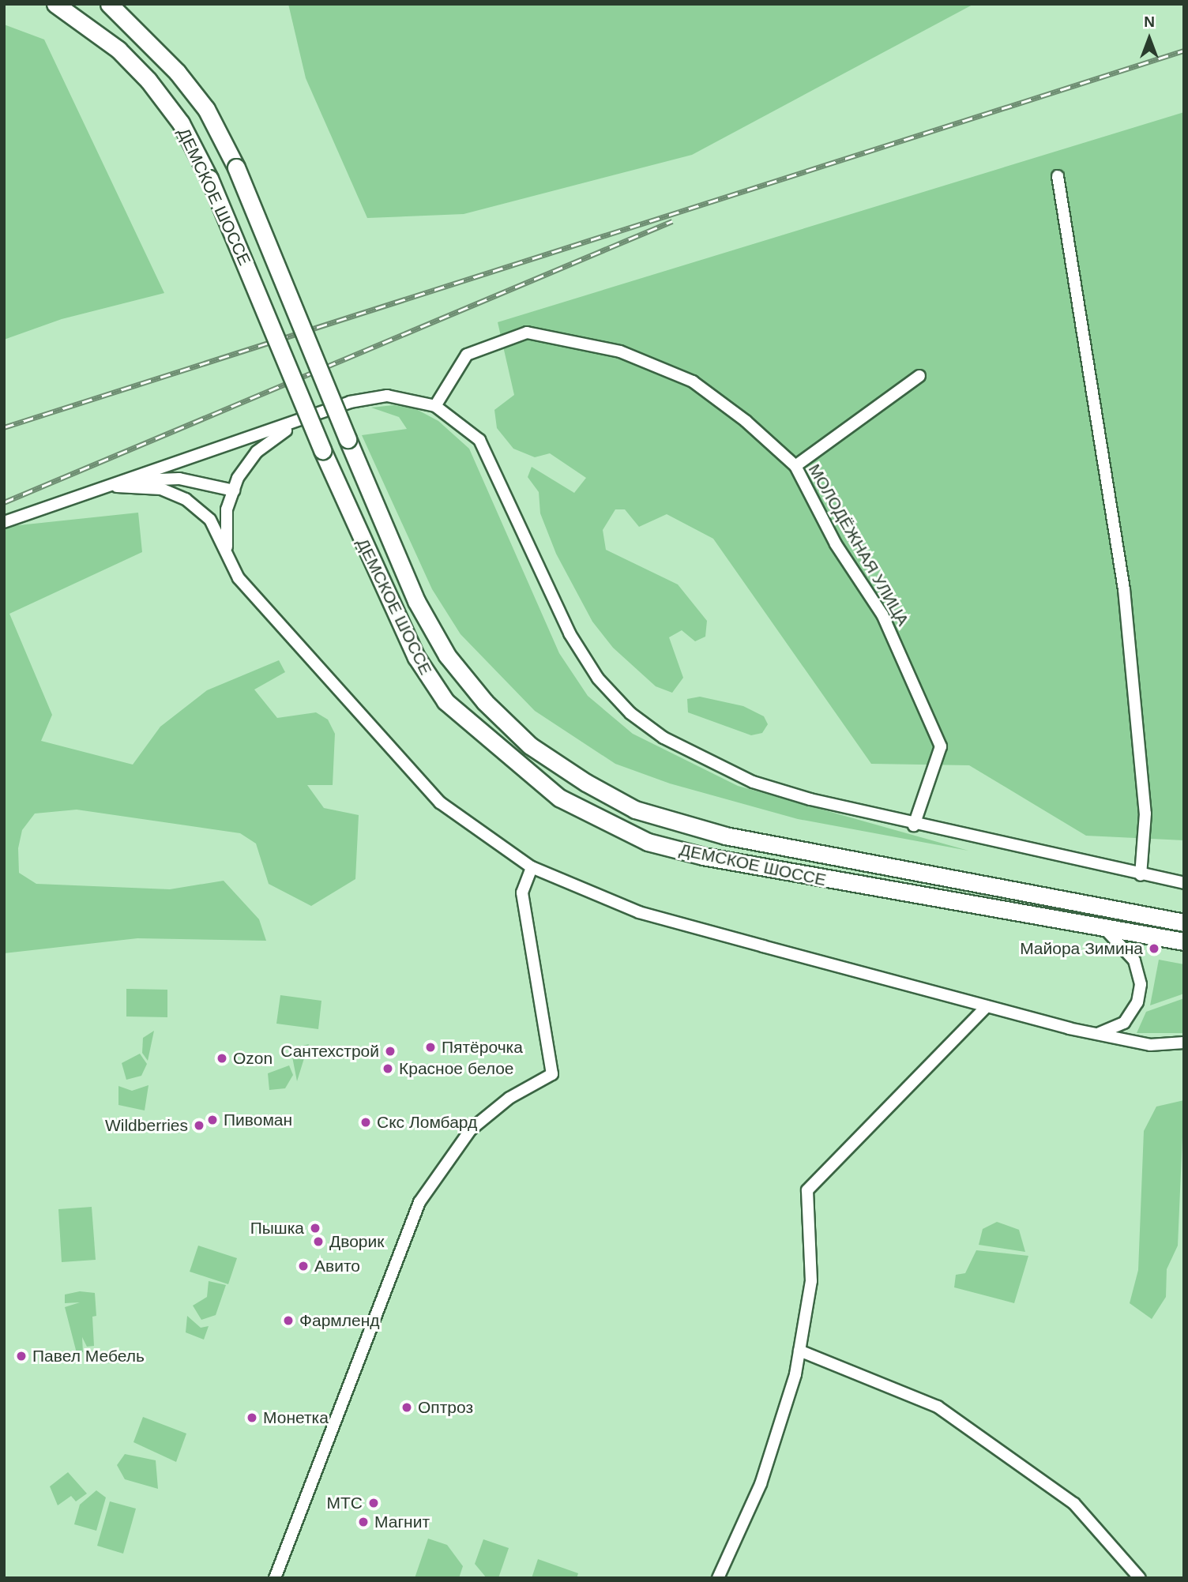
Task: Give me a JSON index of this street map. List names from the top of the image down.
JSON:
{
  "streets": {
    "main road": ["ДЕМСКОЕ ШОССЕ"],
    "street": ["МОЛОДЁЖНАЯ УЛИЦА"]
  },
  "places": [
    "Майора Зимина",
    "Пятёрочка",
    "Сантехстрой",
    "Ozon",
    "Красное белое",
    "Пивоман",
    "Скс Ломбард",
    "Wildberries",
    "Пышка",
    "Дворик",
    "Авито",
    "Фармленд",
    "Павел Мебель",
    "Оптроз",
    "Монетка",
    "МТС",
    "Магнит"
  ],
  "north": "top"
}
